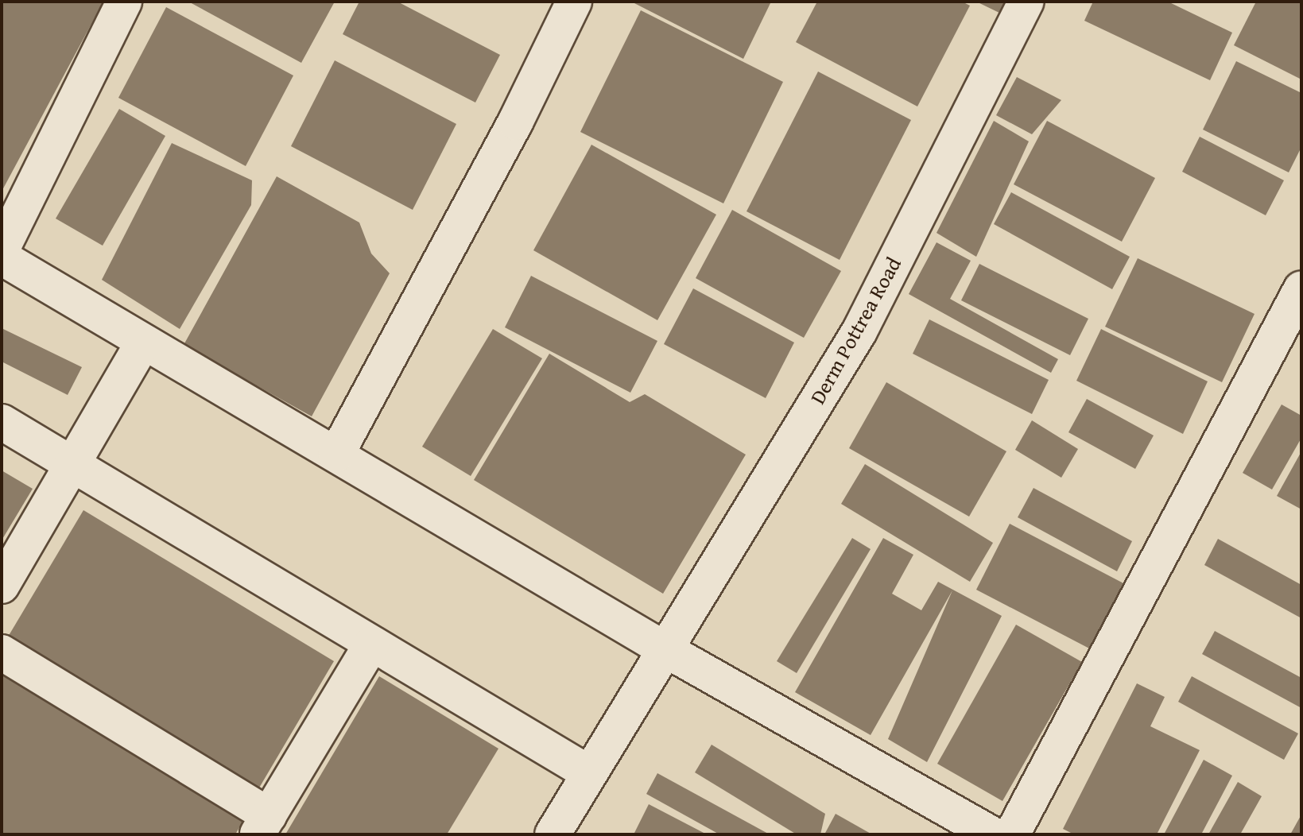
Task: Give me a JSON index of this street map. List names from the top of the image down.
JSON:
{
  "streets": {
    "street": ["Derm Pottrea Road"]
  }
}
